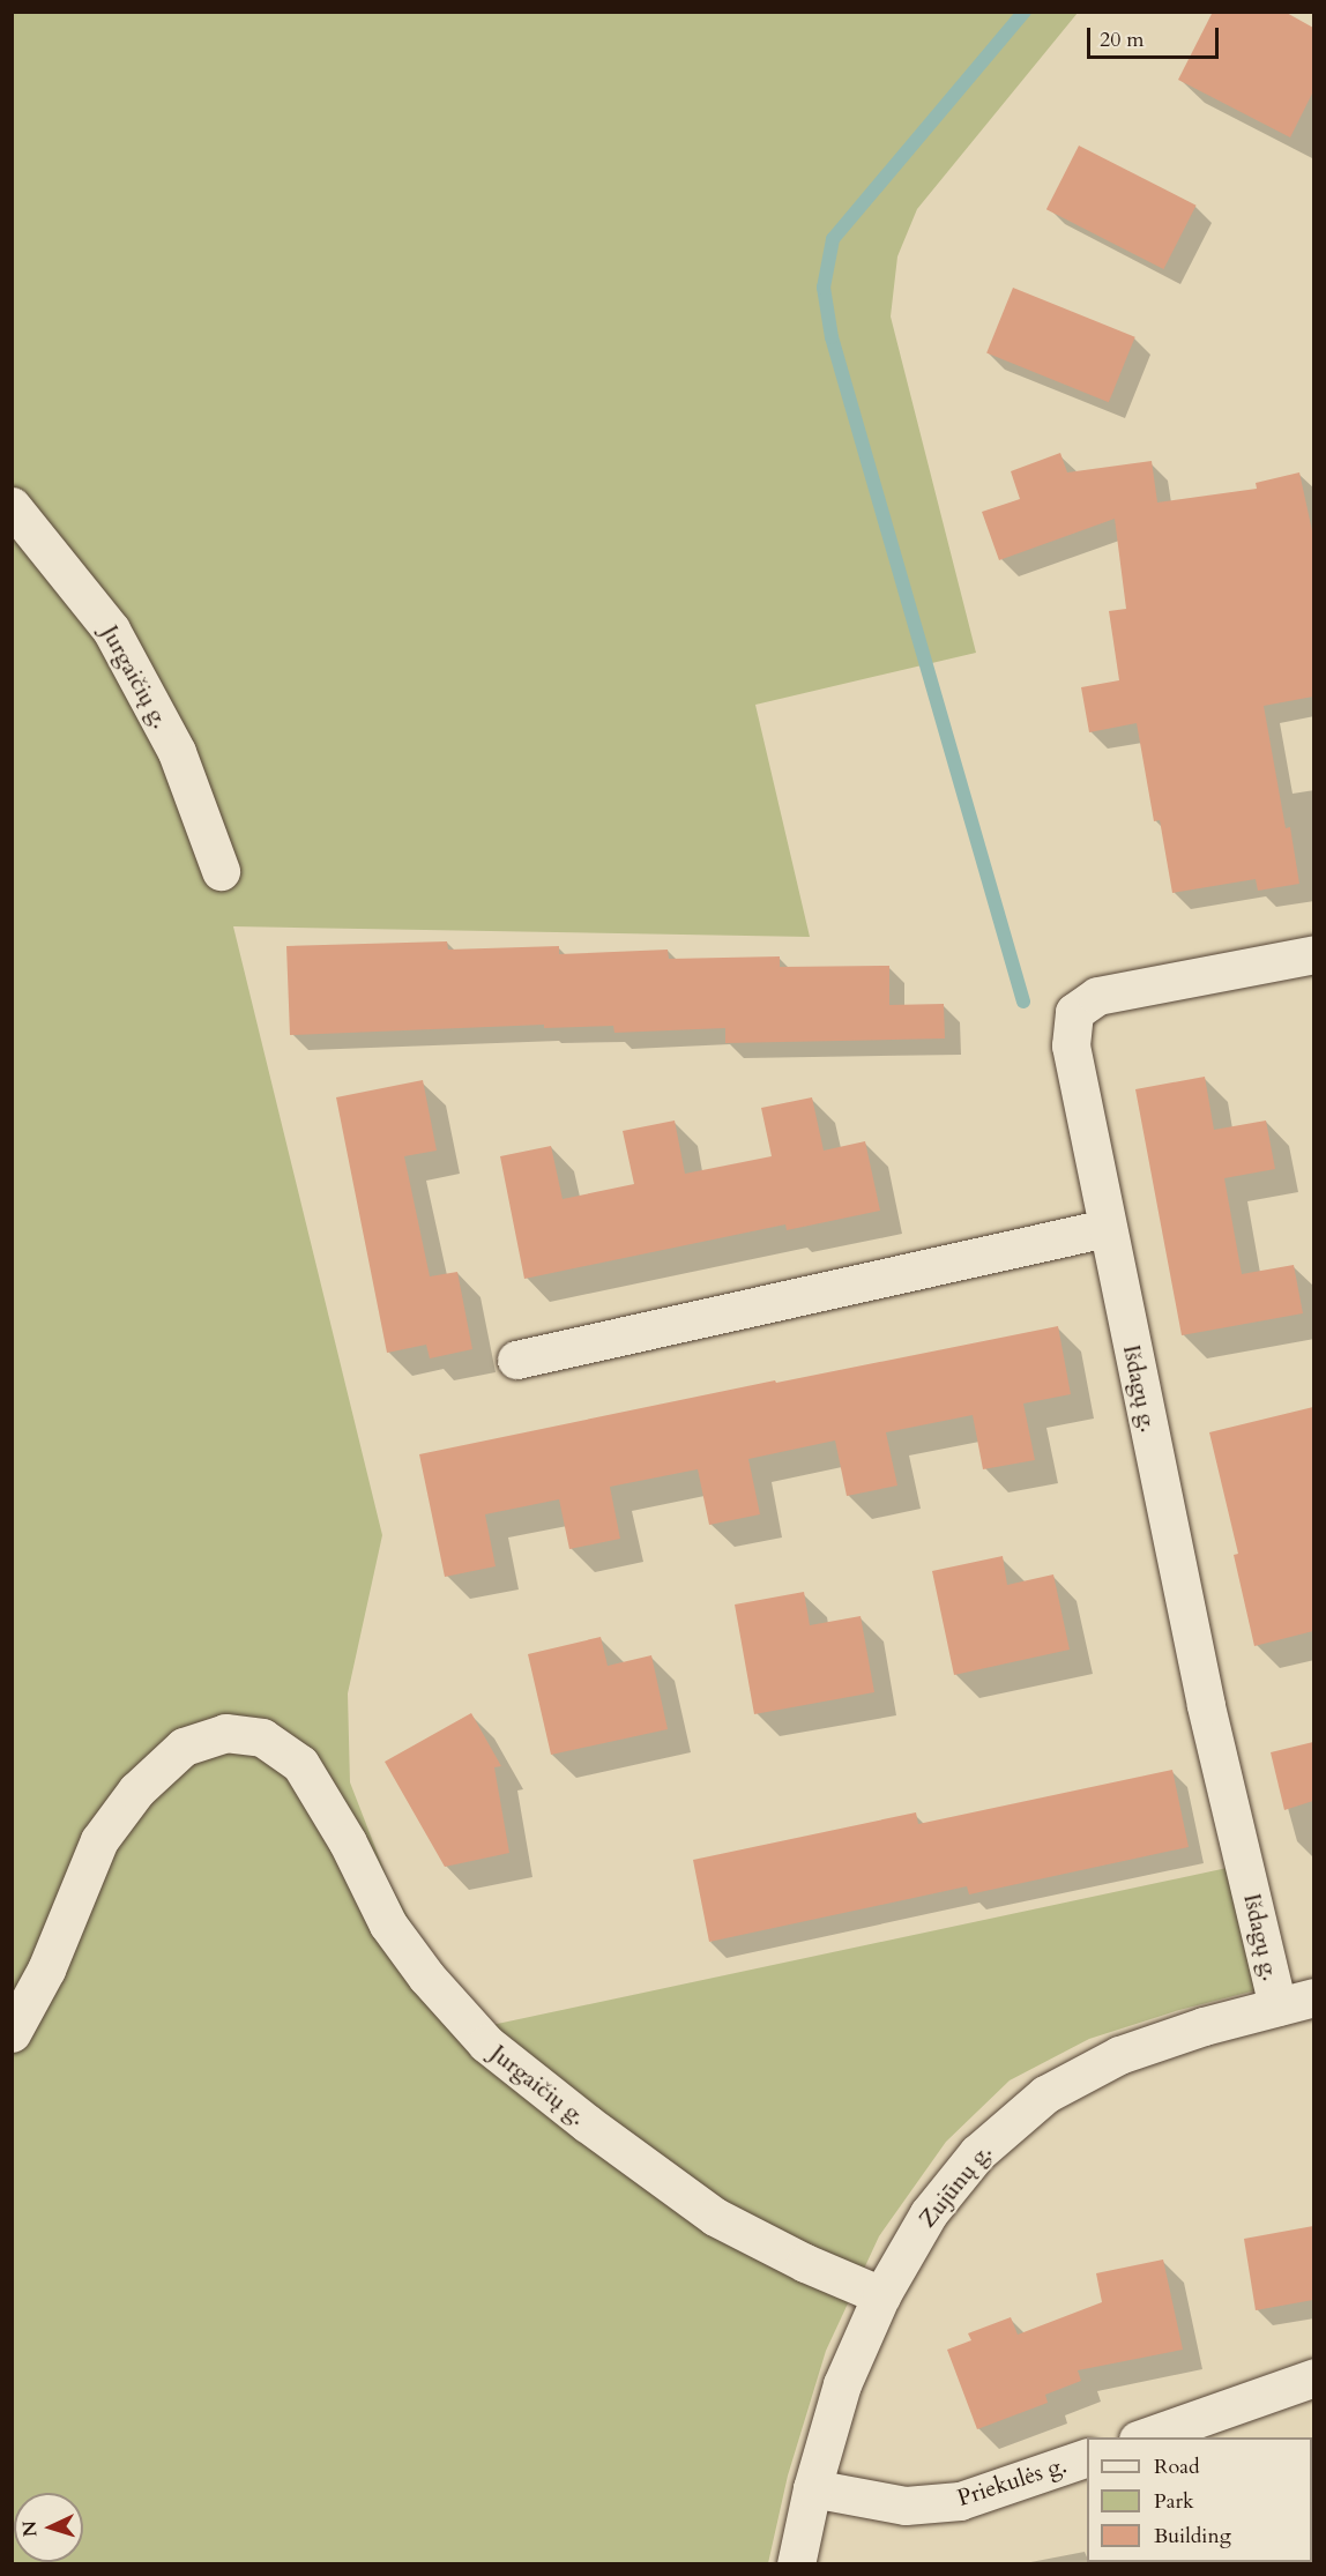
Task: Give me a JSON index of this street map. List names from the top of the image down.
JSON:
{
  "streets": {
    "street": [
      "Jurgaičių g.",
      "Išdagų g.",
      "Zujūnų g.",
      "Priekulės g."
    ]
  },
  "crossings": [
    ["Jurgaičių g.", "Zujūnų g."],
    ["Išdagų g.", "Zujūnų g."],
    ["Zujūnų g.", "Priekulės g."]
  ],
  "legend": ["Road", "Park", "Building"],
  "scale_bar": "20 m",
  "north": "left"
}
